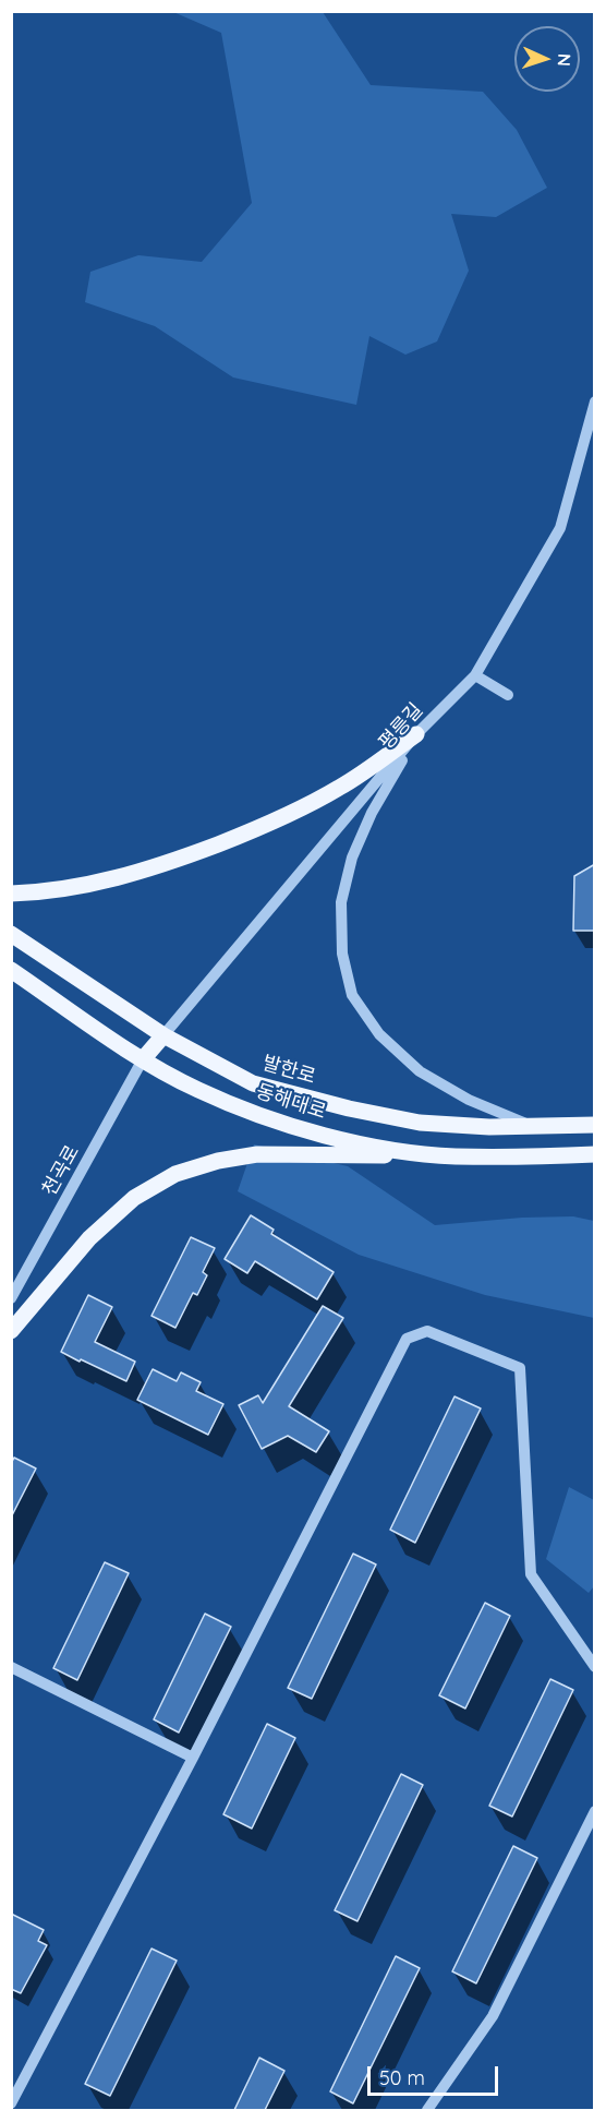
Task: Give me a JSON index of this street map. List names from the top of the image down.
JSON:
{
  "streets": {
    "main road": ["발한로", "동해대로"],
    "street": ["평릉길", "천곡로"]
  },
  "crossings": [
    ["평릉길", "발한로"],
    ["동해대로", "천곡로"]
  ],
  "scale_bar": "50 m",
  "north": "right"
}
